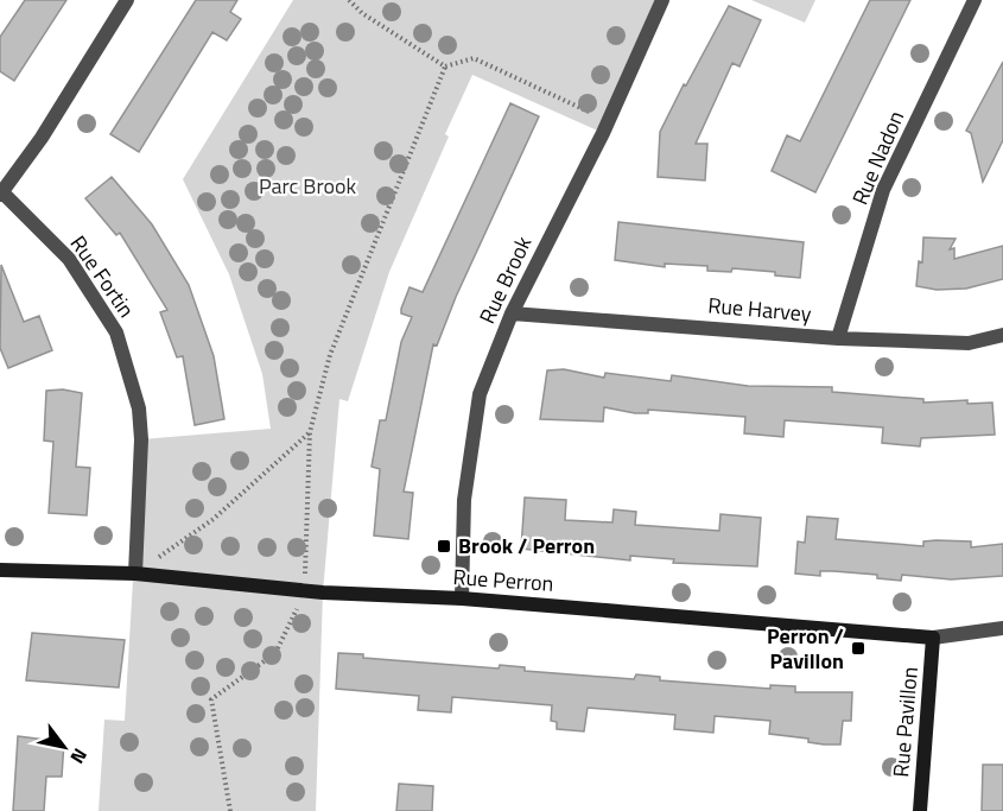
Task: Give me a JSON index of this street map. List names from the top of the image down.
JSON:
{
  "streets": {
    "street": [
      "Rue Nadon",
      "Rue Fortin",
      "Rue Brook",
      "Rue Harvey",
      "Rue Perron",
      "Rue Pavillon"
    ]
  },
  "crossings": [
    ["Rue Nadon", "Rue Harvey"],
    ["Rue Fortin", "Rue Perron"],
    ["Rue Brook", "Rue Harvey"],
    ["Rue Brook", "Rue Perron"],
    ["Rue Perron", "Rue Pavillon"]
  ],
  "parks": ["Parc Brook"],
  "places": {
    "transit": ["Brook / Perron", "Perron / Pavillon"]
  },
  "north": "bottom right"
}
